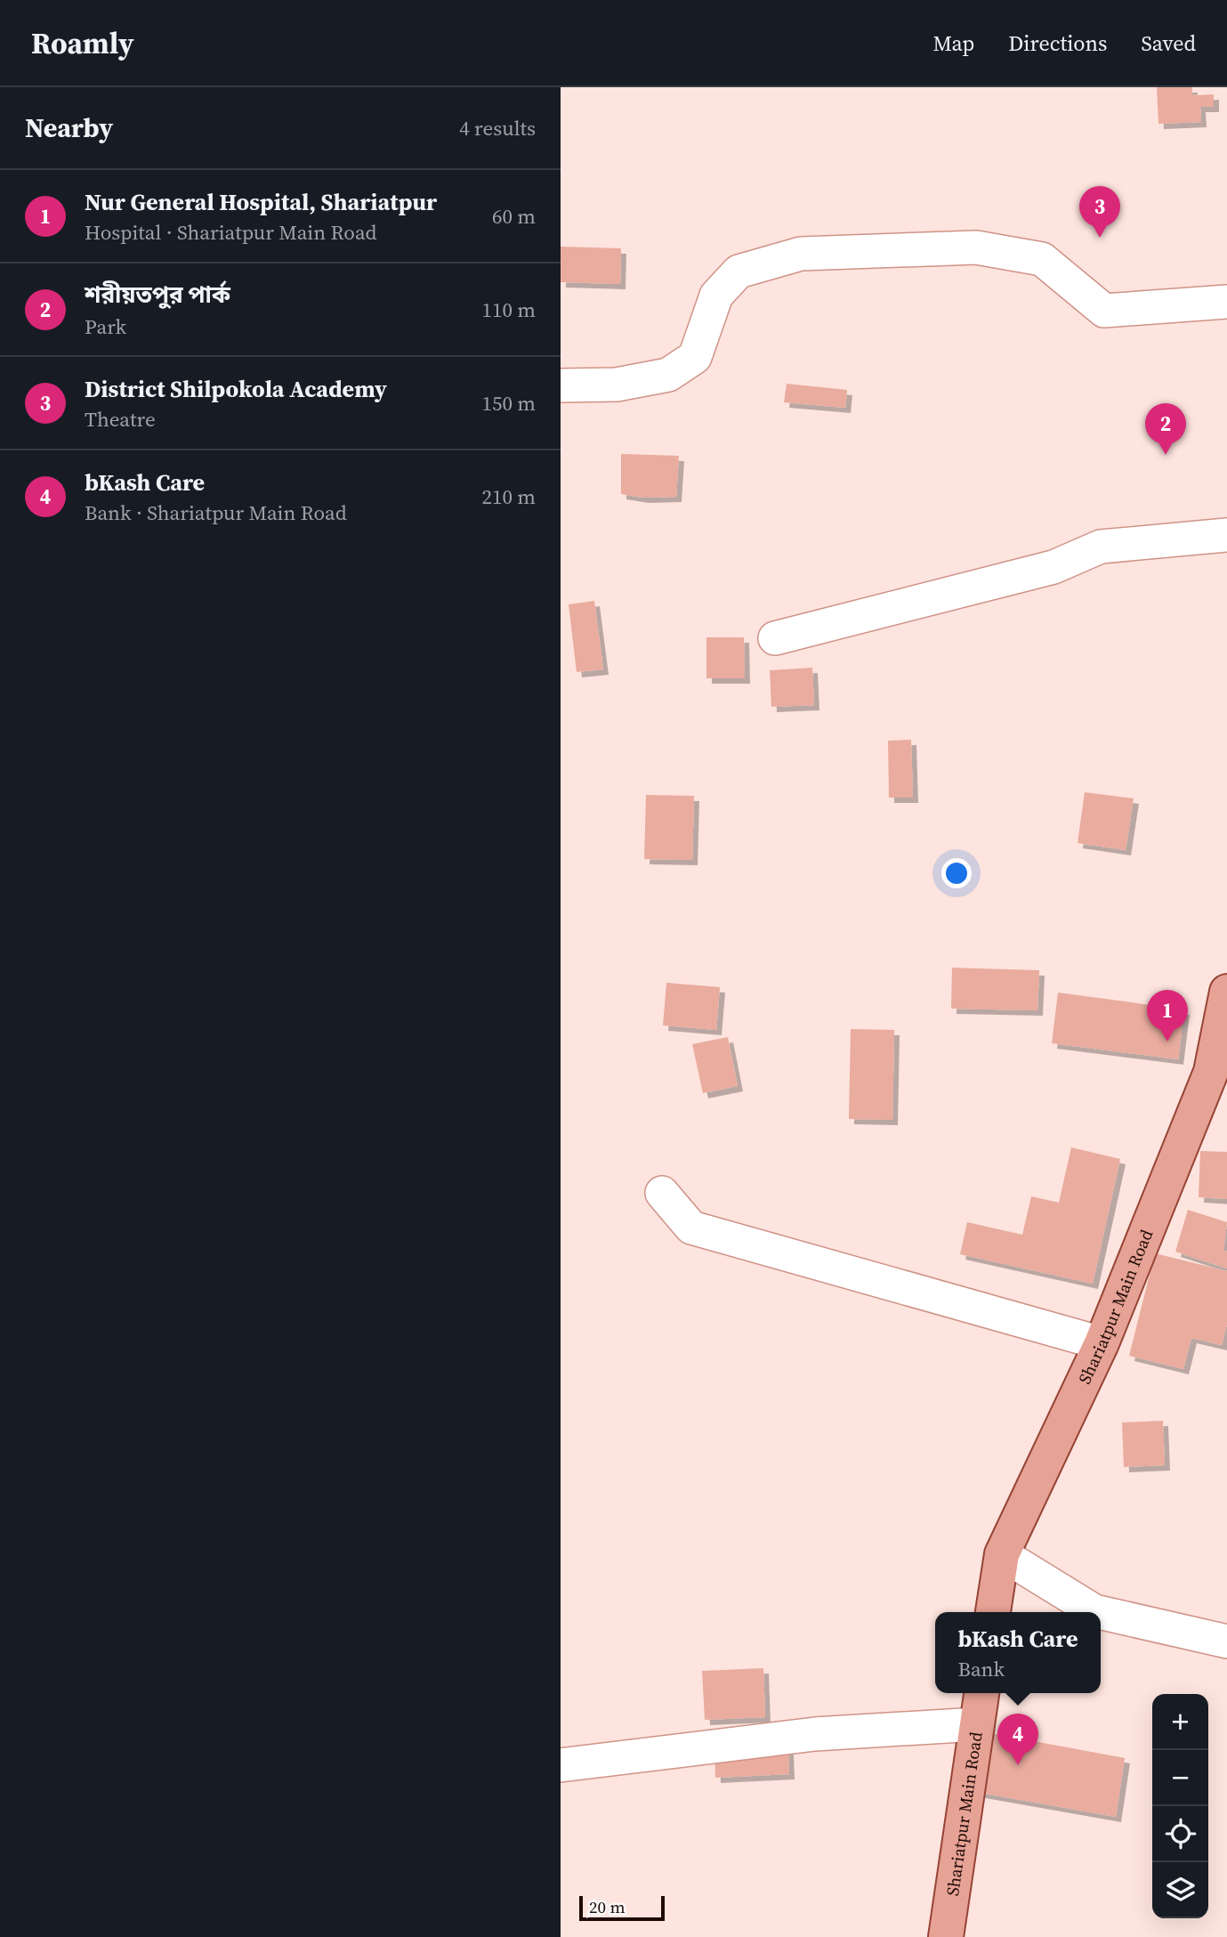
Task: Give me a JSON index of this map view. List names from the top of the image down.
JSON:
{
  "streets": {
    "main road": ["Shariatpur Main Road"]
  },
  "scale_bar": "20 m",
  "page": {
    "header": "Roamly",
    "nav": ["Map", "Directions", "Saved"],
    "heading": ["Nearby", "4 results"],
    "list": [
      {
        "mark": "1",
        "name": "Nur General Hospital, Shariatpur",
        "note": "Hospital · Shariatpur Main Road",
        "value": "60 m"
      },
      {
        "mark": "2",
        "name": "শরীয়তপুর পার্ক",
        "note": "Park",
        "value": "110 m"
      },
      {
        "mark": "3",
        "name": "District Shilpokola Academy",
        "note": "Theatre",
        "value": "150 m"
      },
      {
        "mark": "4",
        "name": "bKash Care",
        "note": "Bank · Shariatpur Main Road",
        "value": "210 m"
      }
    ],
    "pins": [
      "3",
      "2",
      "1",
      "4"
    ],
    "popup": ["bKash Care", "Bank"],
    "map_buttons": ["+", "−"],
    "scale": "20 m"
  }
}
